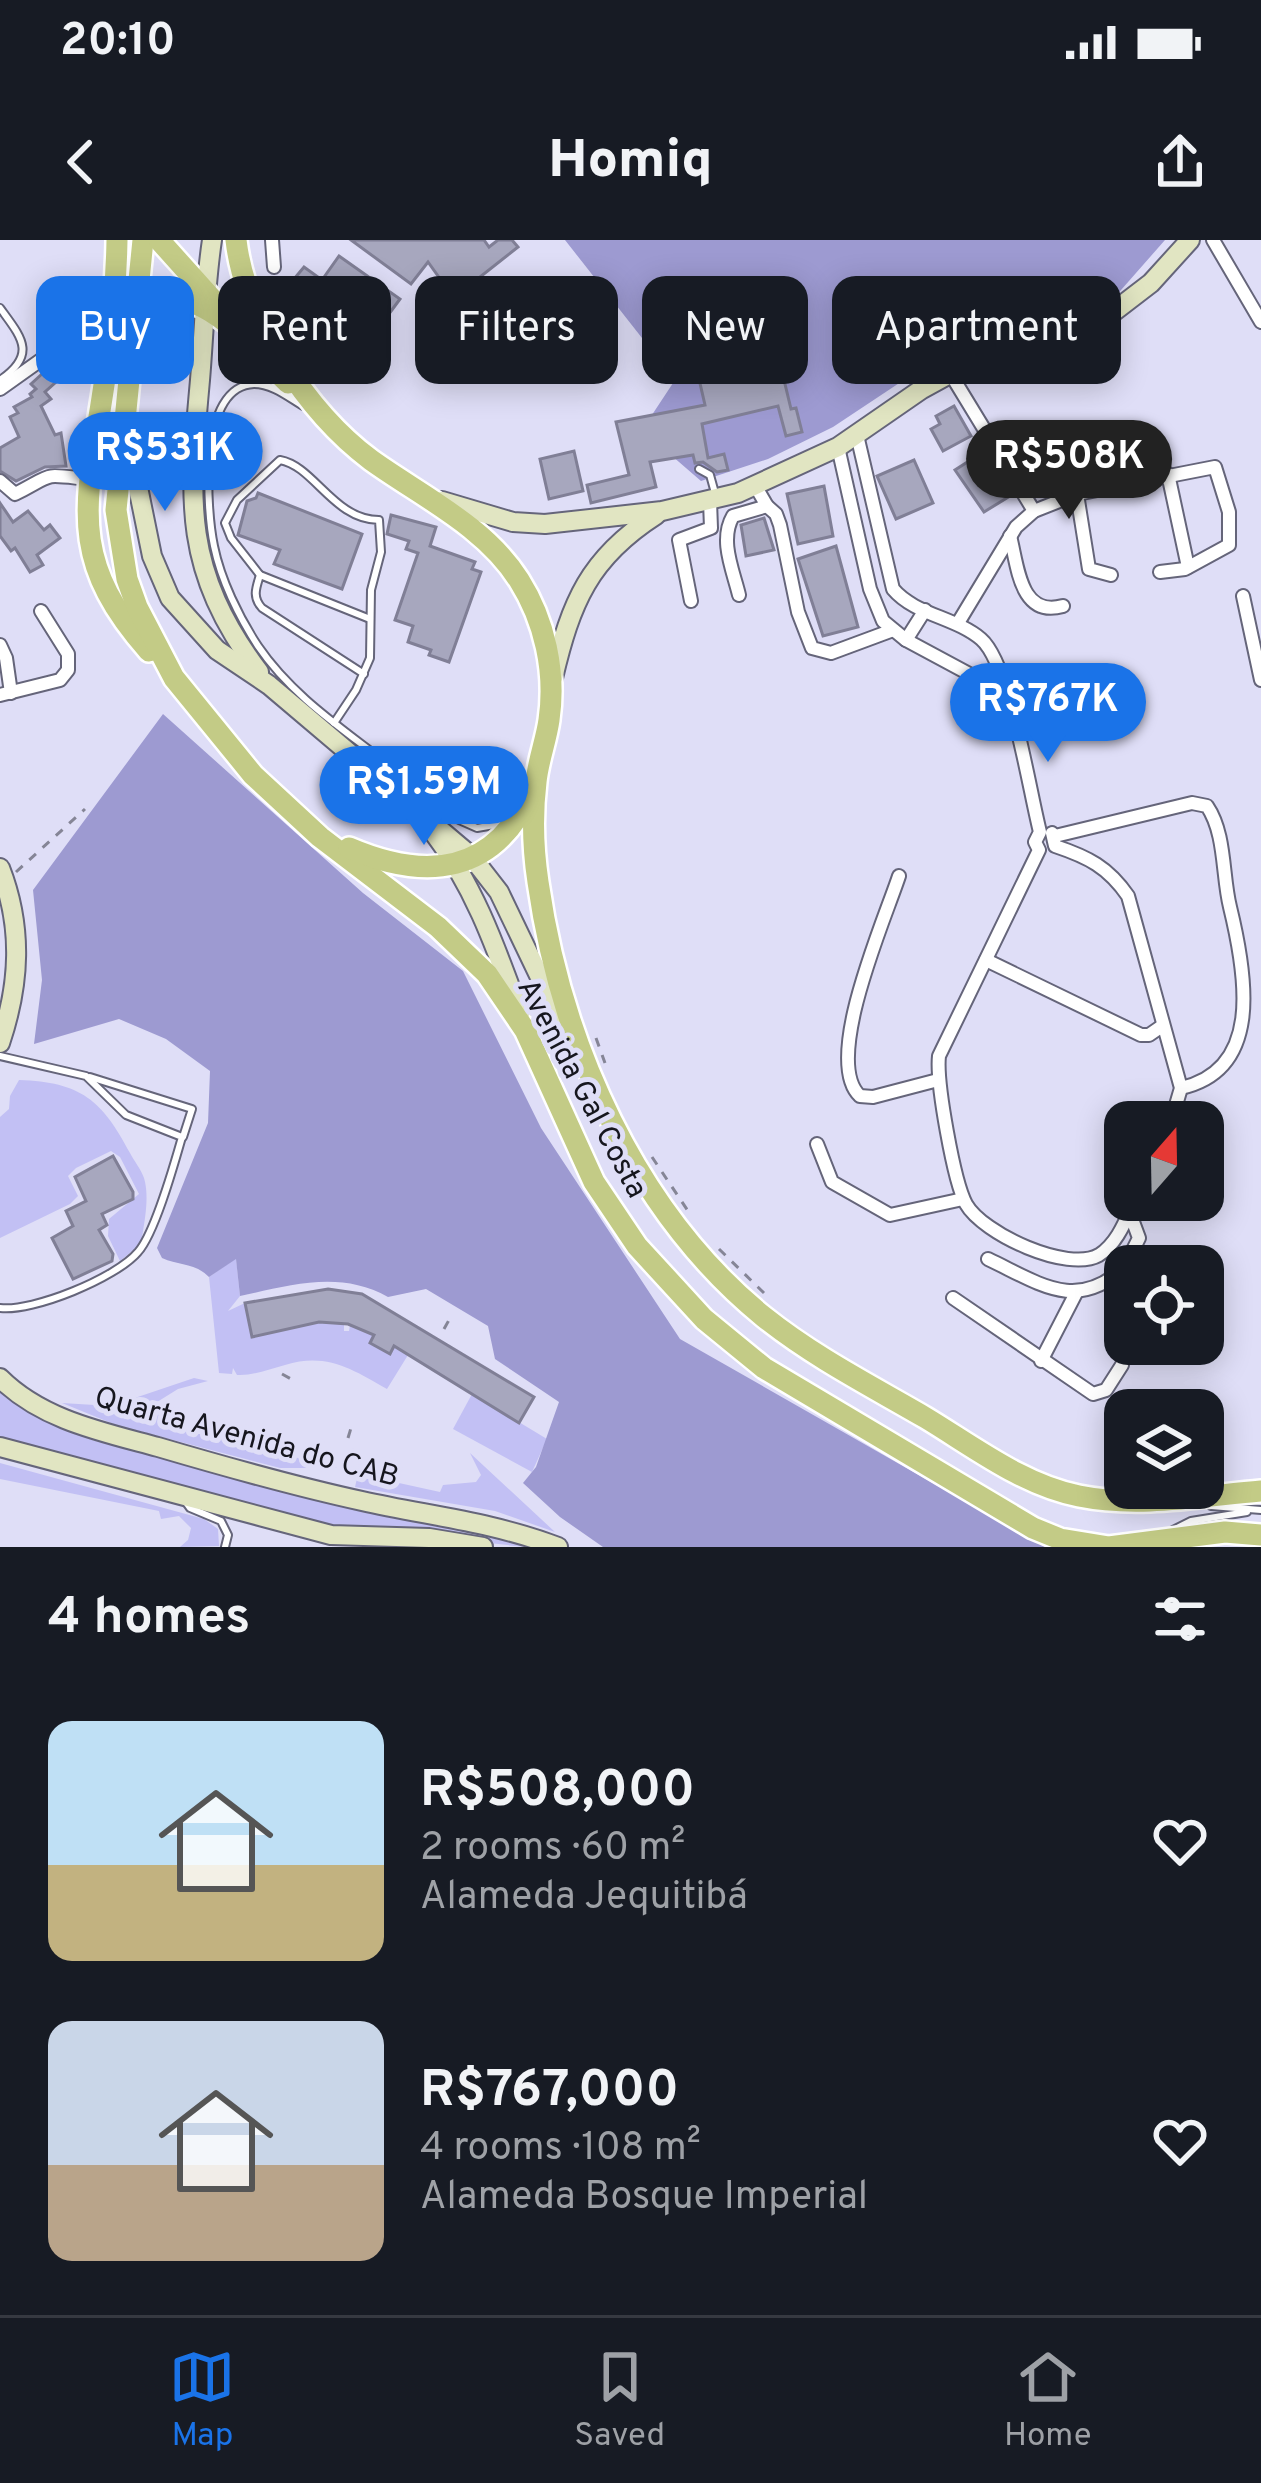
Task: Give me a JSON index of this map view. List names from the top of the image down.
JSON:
{
  "streets": {
    "main road": ["Avenida Gal Costa", "Quarta Avenida do CAB"]
  },
  "north": "top",
  "page": {
    "status": "20:10",
    "header": "Homiq",
    "chip": [
      "Buy",
      "Rent",
      "Filters",
      "New",
      "Apartment"
    ],
    "price": [
      "R$531K",
      "R$508K",
      "R$767K",
      "R$1.59M"
    ],
    "heading": "4 homes",
    "list": [
      {
        "name": "R$508,000",
        "note": "2 rooms · 60 m² · Alameda Jequitibá"
      },
      {
        "name": "R$767,000",
        "note": "4 rooms · 108 m² · Alameda Bosque Imperial"
      }
    ],
    "tabs": ["Map", "Saved", "Home"]
  }
}
